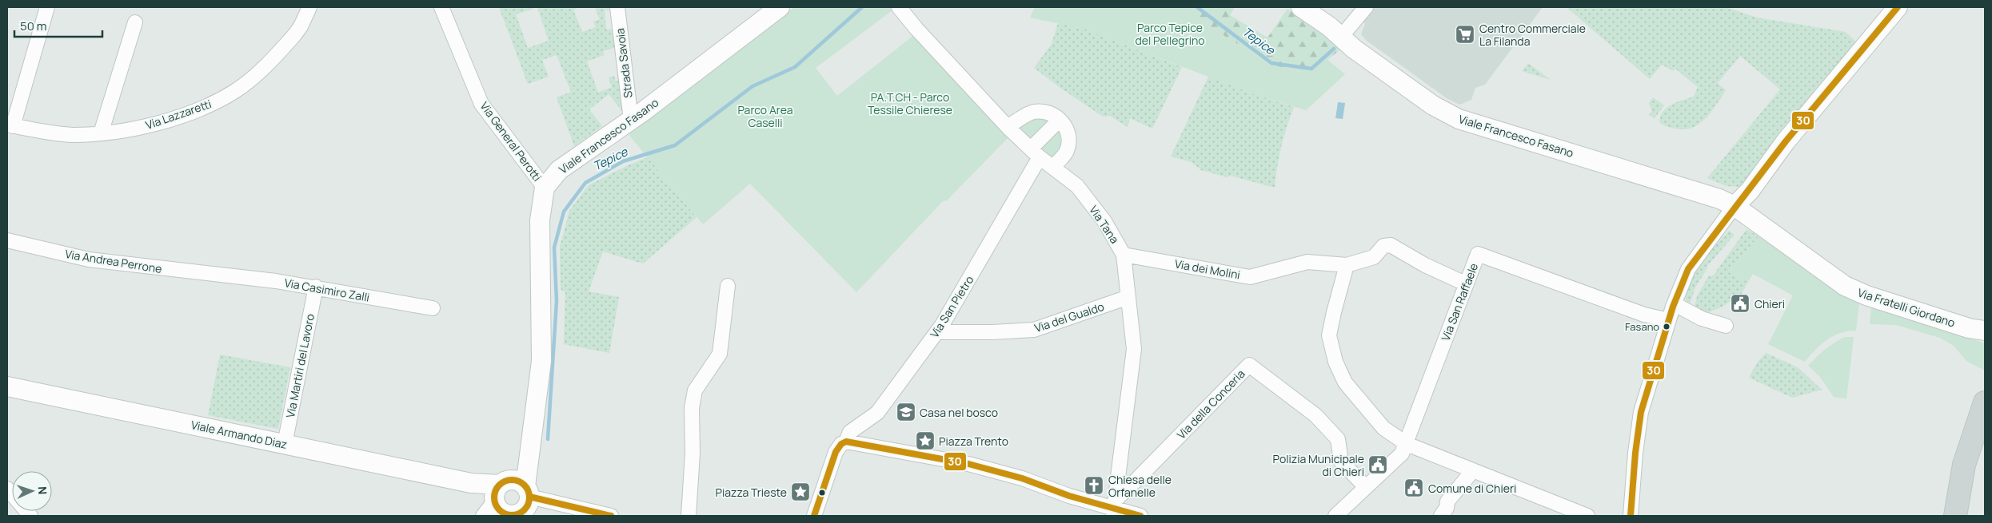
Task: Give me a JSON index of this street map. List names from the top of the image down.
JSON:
{
  "streets": {
    "street": [
      "Strada Savoia",
      "Via Lazzaretti",
      "Viale Francesco Fasano",
      "Via General Perotti",
      "Via Tana",
      "Via Andrea Perrone",
      "Via dei Molini",
      "Via Casimiro Zalli",
      "Via San Raffaele",
      "Via San Pietro",
      "Via Fratelli Giordano",
      "Via del Gualdo",
      "Via Martiri del Lavoro",
      "Via della Conceria",
      "Viale Armando Diaz"
    ]
  },
  "crossings": [
    ["Strada Savoia", "Viale Francesco Fasano"],
    ["Viale Francesco Fasano", "Via General Perotti"],
    ["Viale Francesco Fasano", "Via Fratelli Giordano"],
    ["Via Tana", "Via dei Molini"],
    ["Via Tana", "Via San Pietro"],
    ["Via Tana", "Via del Gualdo"],
    ["Via Tana", "Via della Conceria"],
    ["Via Andrea Perrone", "Via Casimiro Zalli"],
    ["Via dei Molini", "Via San Raffaele"],
    ["Via Casimiro Zalli", "Via Martiri del Lavoro"],
    ["Via San Raffaele", "Via della Conceria"],
    ["Via San Pietro", "Via del Gualdo"],
    ["Via Martiri del Lavoro", "Viale Armando Diaz"]
  ],
  "water": ["Tepice"],
  "parks": ["Parco Tepice del Pellegrino", "PA.T.CH - Parco Tessile Chierese", "Parco Area Caselli"],
  "places": {
    "supermarket": ["Centro Commerciale La Filanda"],
    "public building": ["Chieri", "Polizia Municipale di Chieri", "Comune di Chieri"],
    "other": ["Fasano"],
    "school or university": ["Casa nel bosco"],
    "place": ["Piazza Trento", "Piazza Trieste"],
    "church": ["Chiesa delle Orfanelle"]
  },
  "lines": ["transit line 30"],
  "scale_bar": "50 m",
  "north": "right"
}
